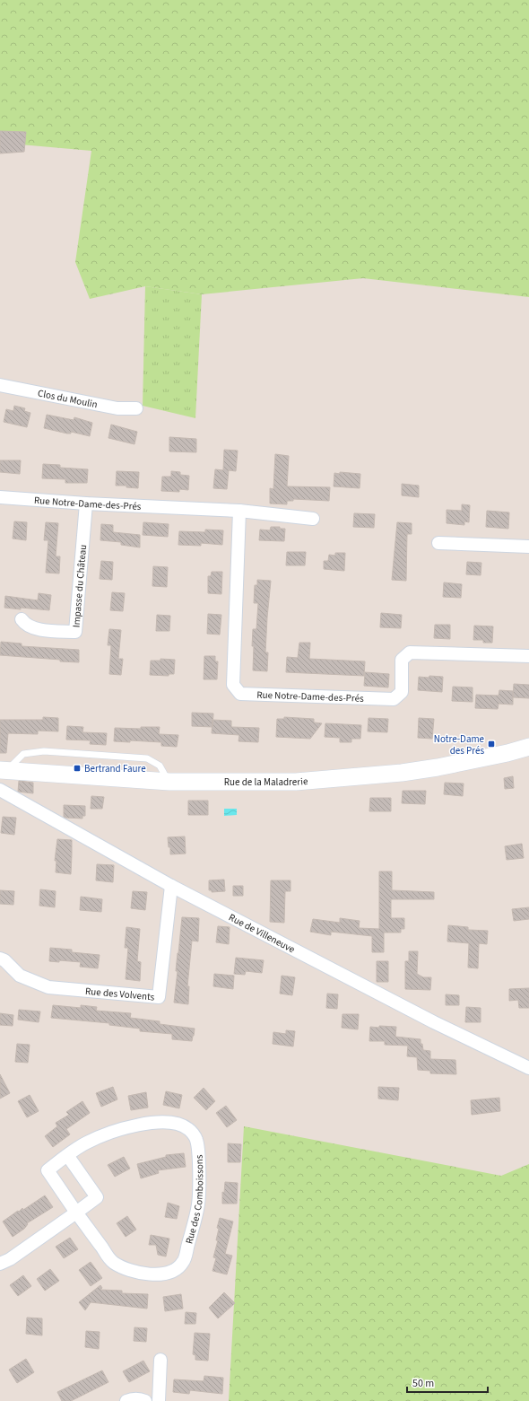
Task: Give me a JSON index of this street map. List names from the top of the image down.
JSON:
{
  "streets": {
    "main road": ["Rue de la Maladrerie"],
    "street": [
      "Clos du Moulin",
      "Rue Notre-Dame-des-Prés",
      "Impasse du Château",
      "Rue de Villeneuve",
      "Rue des Volvents",
      "Rue des Comboissons"
    ]
  },
  "crossings": [
    ["Rue Notre-Dame-des-Prés", "Impasse du Château"],
    ["Rue de Villeneuve", "Rue des Volvents"]
  ],
  "places": {
    "transit": ["Notre-Dame des Prés", "Bertrand Faure"]
  },
  "scale_bar": "50 m"
}
